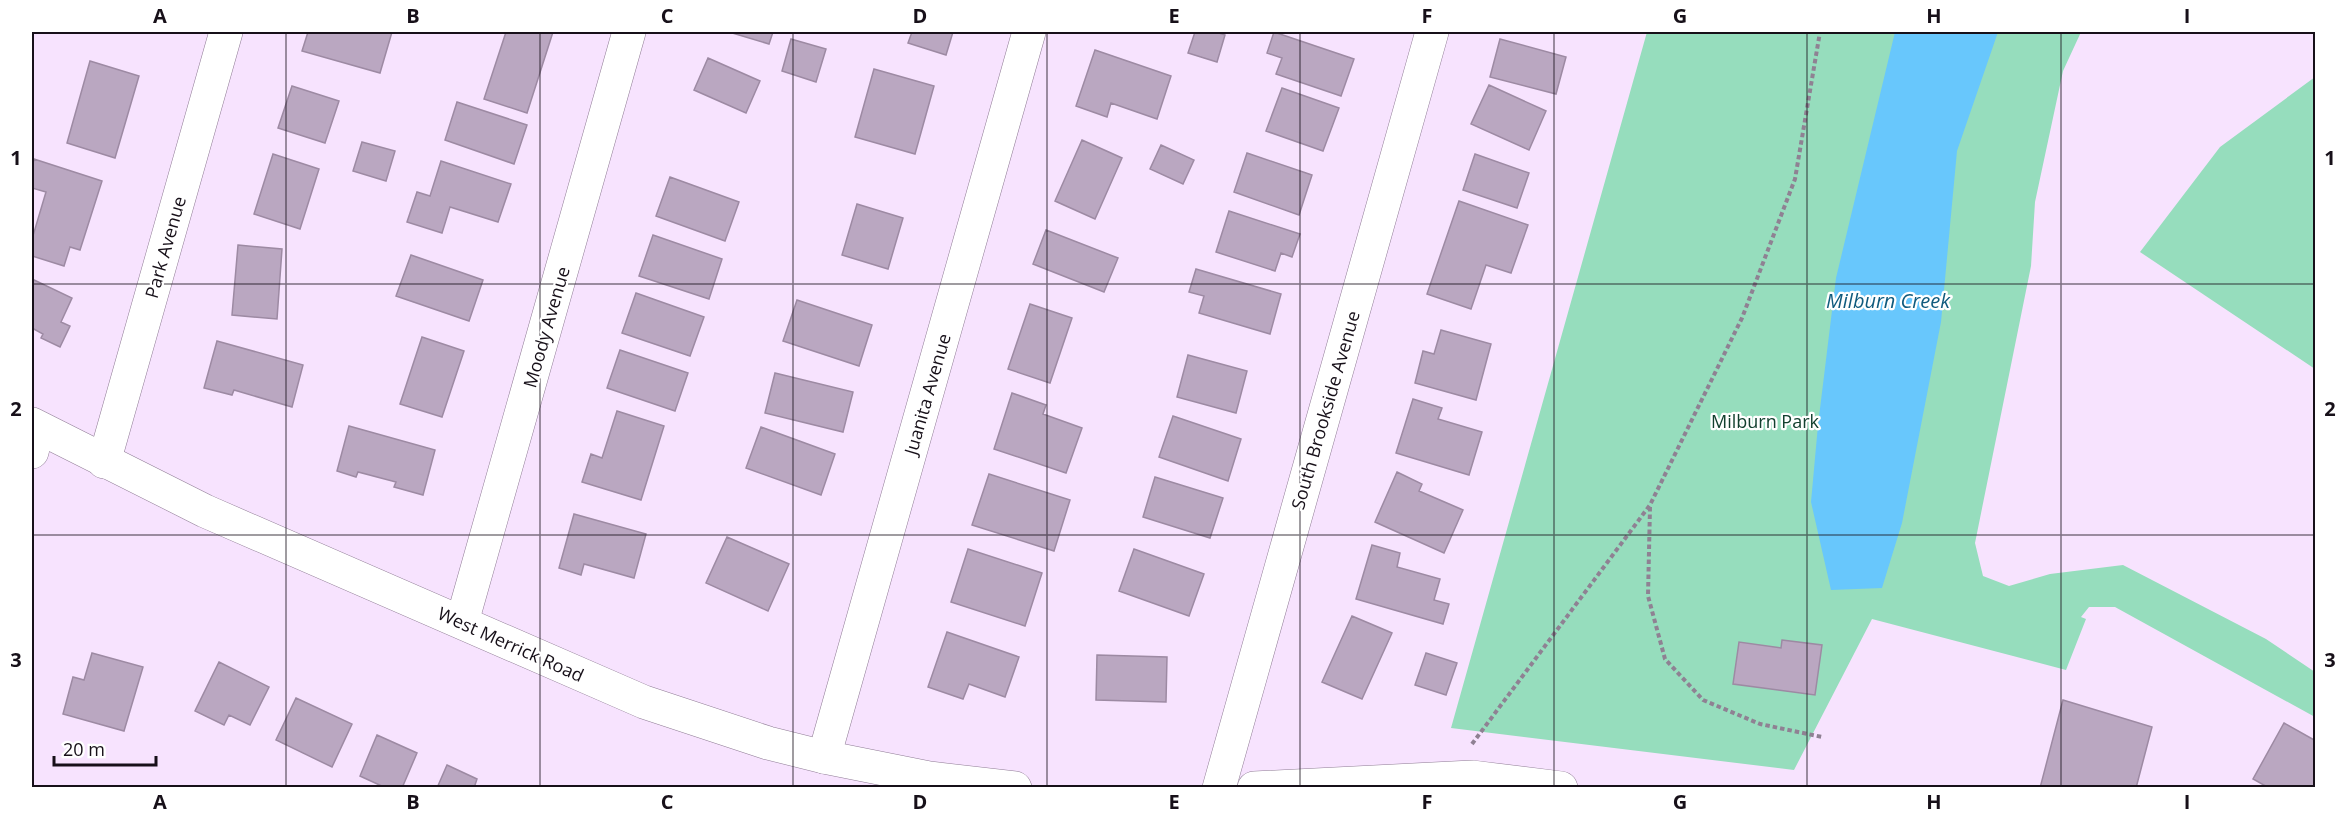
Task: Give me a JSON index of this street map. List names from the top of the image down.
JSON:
{
  "streets": {
    "street": [
      "Park Avenue",
      "Moody Avenue",
      "Juanita Avenue",
      "South Brookside Avenue",
      "West Merrick Road"
    ]
  },
  "crossings": [
    ["Park Avenue", "West Merrick Road"],
    ["Moody Avenue", "West Merrick Road"],
    ["Juanita Avenue", "West Merrick Road"]
  ],
  "water": ["Milburn Creek"],
  "parks": ["Milburn Park"],
  "scale_bar": "20 m",
  "grid": {
    "columns": [
      "A",
      "B",
      "C",
      "D",
      "E",
      "F",
      "G",
      "H",
      "I"
    ],
    "rows": ["1", "2", "3"]
  }
}
